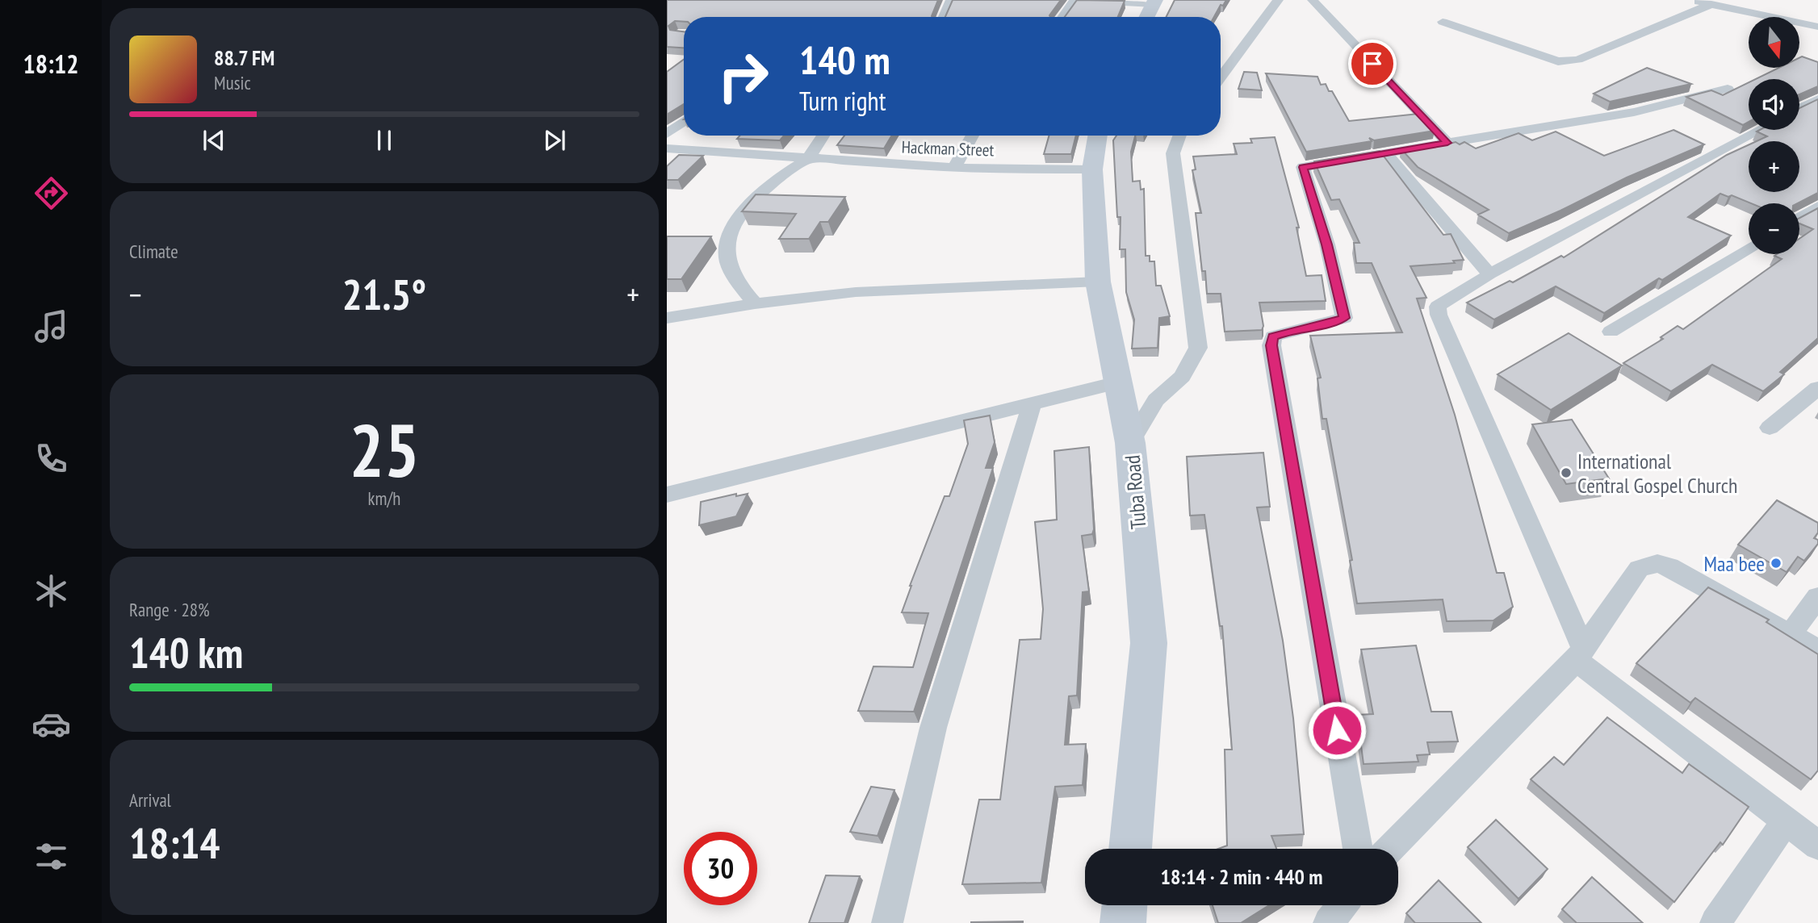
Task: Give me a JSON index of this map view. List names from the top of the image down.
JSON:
{
  "streets": {
    "street": ["Hackman Street", "Tuba Road"]
  },
  "crossings": [
    ["Hackman Street", "Tuba Road"]
  ],
  "places": ["International Central Gospel Church", "Maa bee"],
  "north": "bottom",
  "page": {
    "tabs": "18:12",
    "map_buttons": ["+", "−"],
    "turn": ["140 m", "Turn right"],
    "song": ["88.7 FM", "Music"],
    "tile": [
      "Climate",
      ["25", "km/h"],
      ["Range · 28%", "140 km"],
      ["Arrival", "18:14"]
    ],
    "heat": ["−", "21.5°", "+"],
    "limit": "30",
    "trip": "18:14 · 2 min · 440 m"
  }
}
